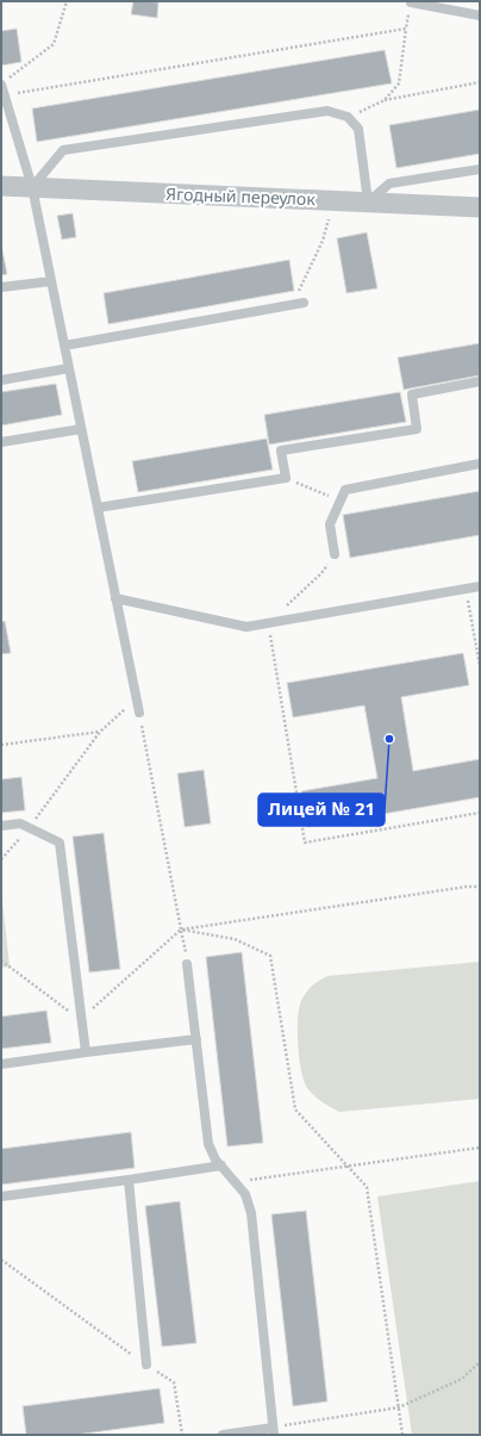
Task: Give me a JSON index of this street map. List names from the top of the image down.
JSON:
{
  "streets": {
    "street": ["Ягодный переулок"]
  },
  "places": ["Лицей № 21"]
}
